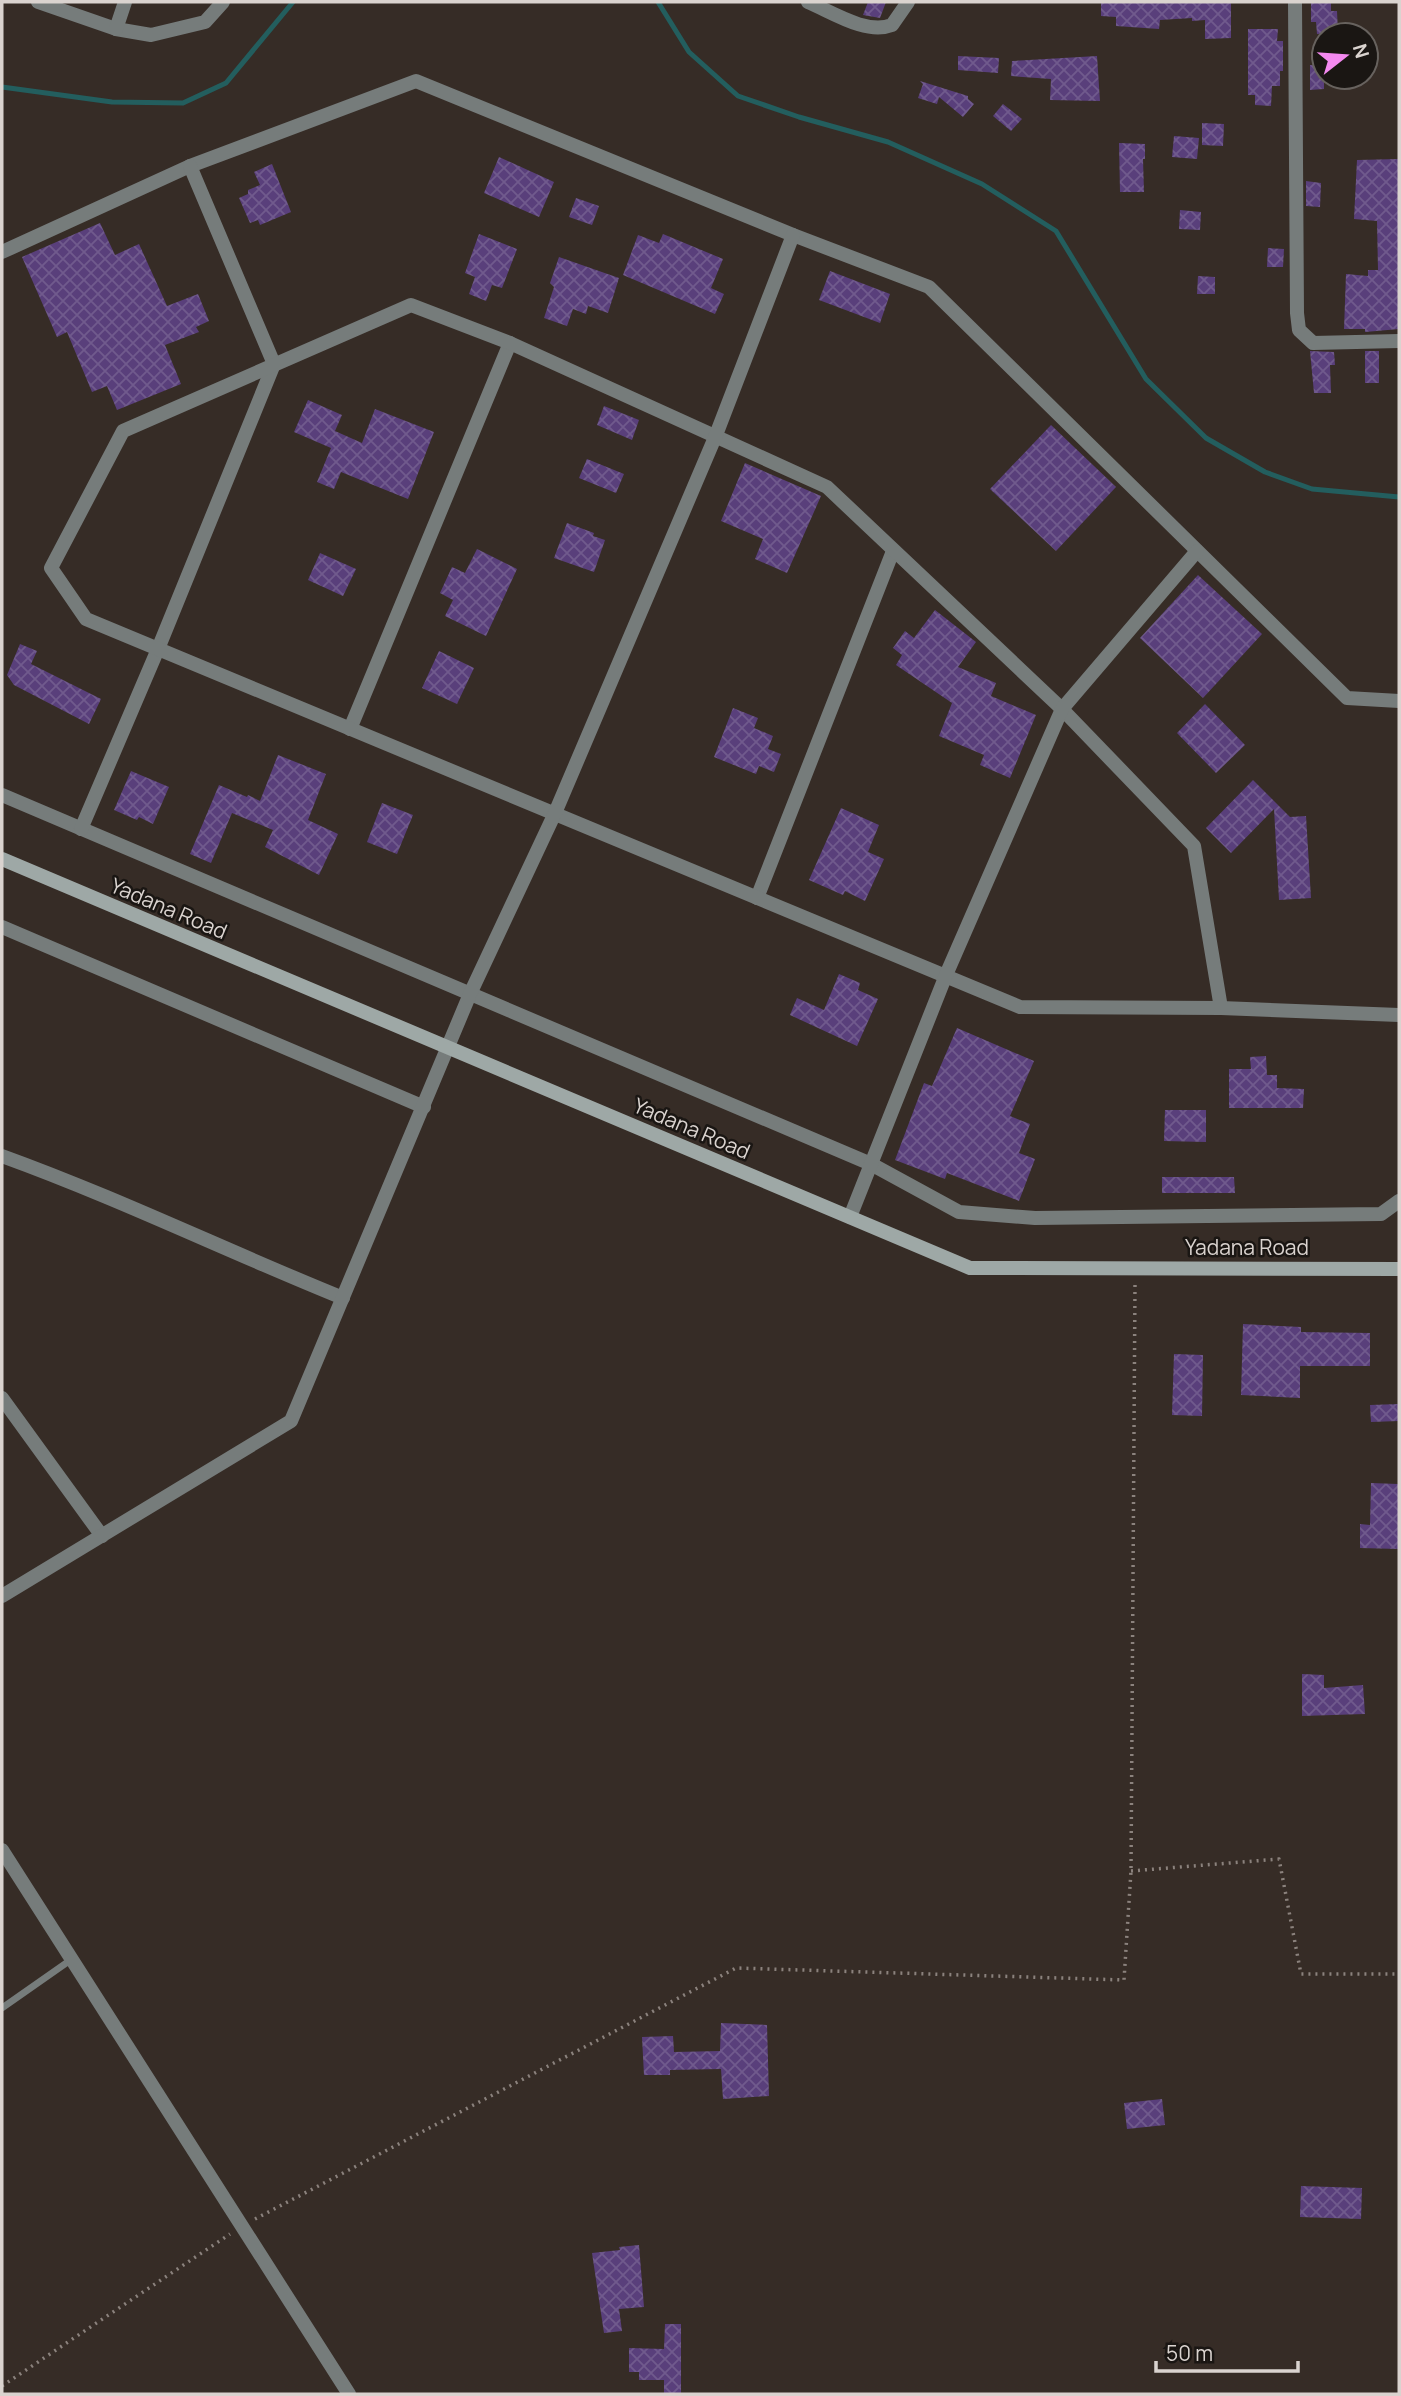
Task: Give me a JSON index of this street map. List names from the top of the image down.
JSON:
{
  "streets": {
    "main road": ["Yadana Road"]
  },
  "scale_bar": "50 m",
  "north": "right"
}
